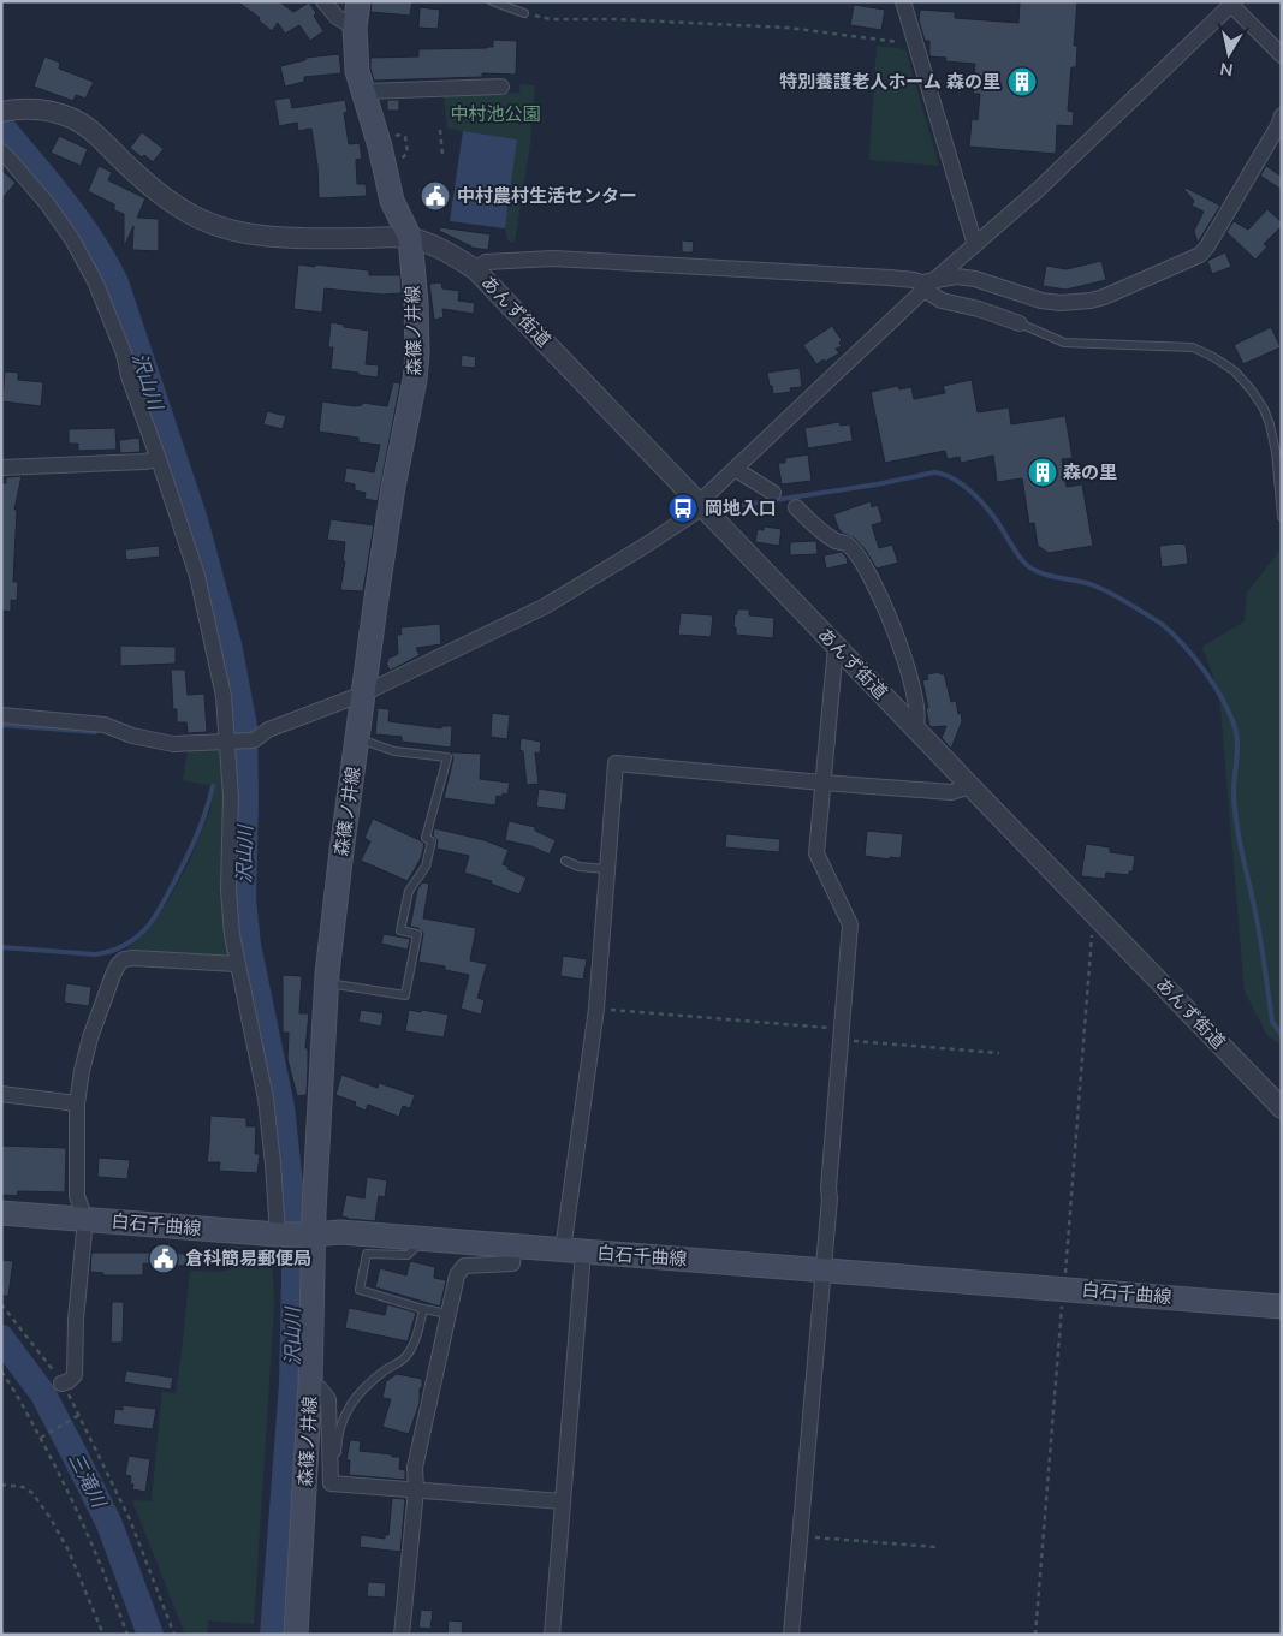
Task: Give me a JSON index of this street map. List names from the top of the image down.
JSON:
{
  "streets": {
    "main road": ["森篠ノ井線", "白石千曲線"],
    "street": ["あんず街道"]
  },
  "crossings": [
    ["あんず街道", "森篠ノ井線"],
    ["森篠ノ井線", "白石千曲線"]
  ],
  "water": ["沢山川", "三滝川"],
  "parks": ["中村池公園"],
  "places": {
    "building": ["特別養護老人ホーム 森の里", "森の里"],
    "public building": ["中村農村生活センター", "倉科簡易郵便局"],
    "bus stop": ["岡地入口"]
  },
  "north": "bottom"
}
